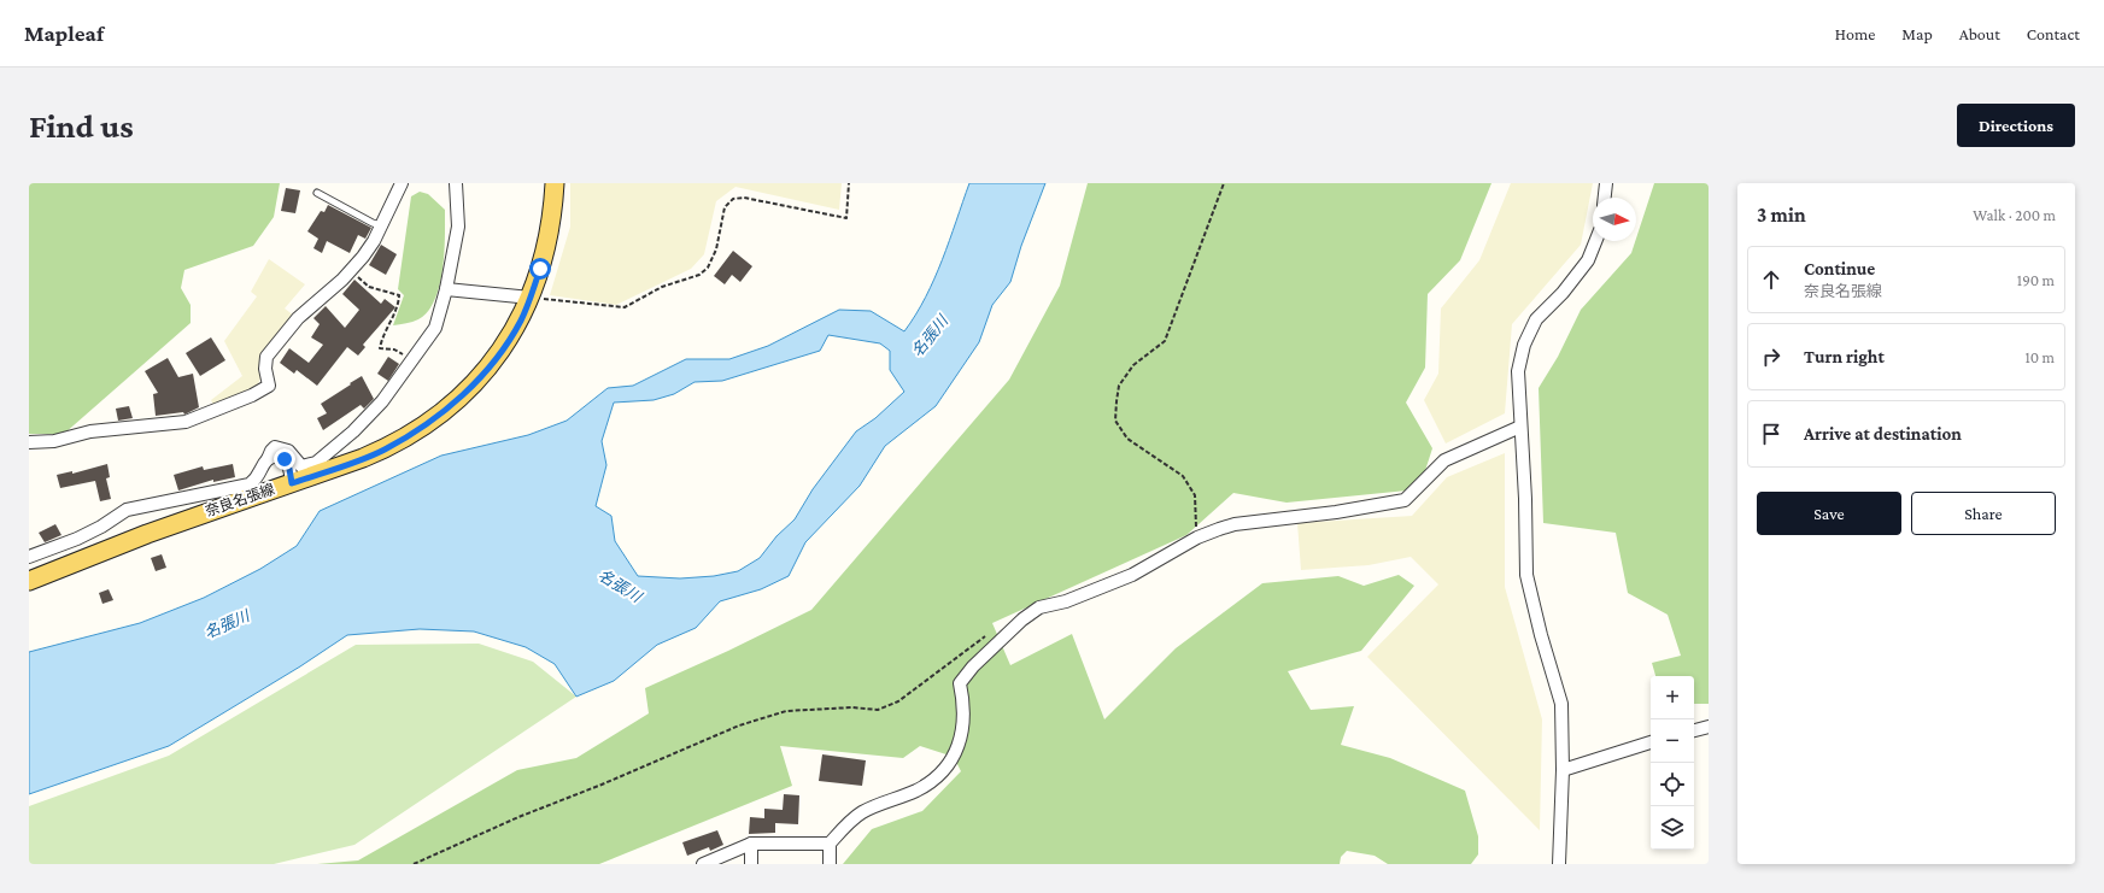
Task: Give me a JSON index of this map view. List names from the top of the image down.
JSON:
{
  "streets": {
    "main road": ["奈良名張線"]
  },
  "water": ["名張川"],
  "north": "right",
  "page": {
    "header": "Mapleaf",
    "nav": [
      "Home",
      "Map",
      "About",
      "Contact"
    ],
    "buttons": [
      "Directions",
      ["Save", "Share"]
    ],
    "title": "Find us",
    "heading": ["3 min", "Walk · 200 m"],
    "list": [
      ["Continue", "奈良名張線", "190 m"],
      ["Turn right", "10 m"],
      "Arrive at destination"
    ],
    "map_buttons": ["+", "−"]
  }
}
